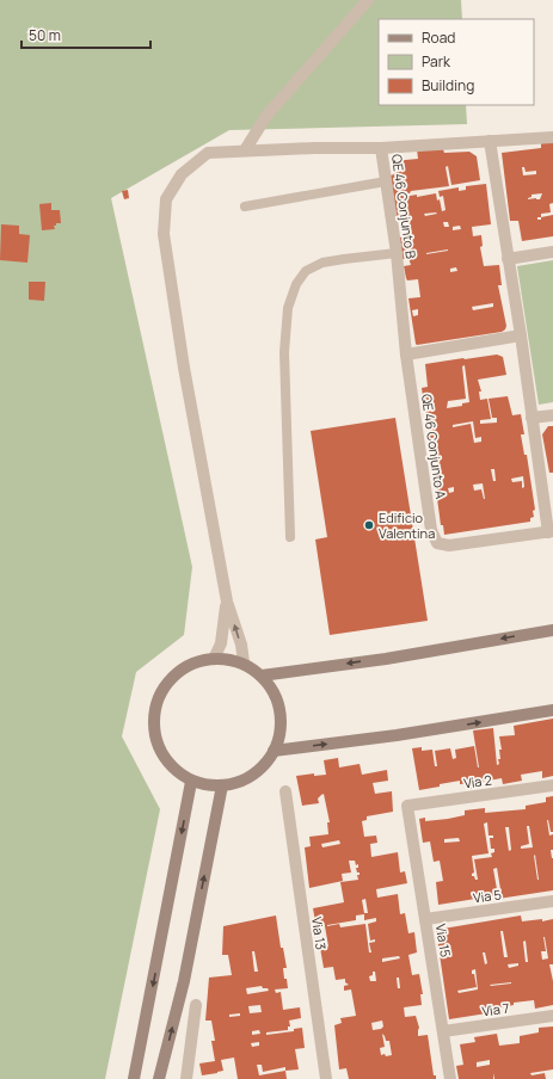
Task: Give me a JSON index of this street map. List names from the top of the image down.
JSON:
{
  "streets": {
    "street": [
      "QE 46 Conjunto B",
      "QE 46 Conjunto A",
      "Via 2",
      "Via 5",
      "Via 13",
      "Via 15",
      "Via 7"
    ]
  },
  "crossings": [
    ["QE 46 Conjunto B", "QE 46 Conjunto A"],
    ["Via 2", "Via 15"],
    ["Via 5", "Via 15"],
    ["Via 15", "Via 7"]
  ],
  "places": ["Edificio Valentina"],
  "legend": ["Road", "Park", "Building"],
  "scale_bar": "50 m"
}
